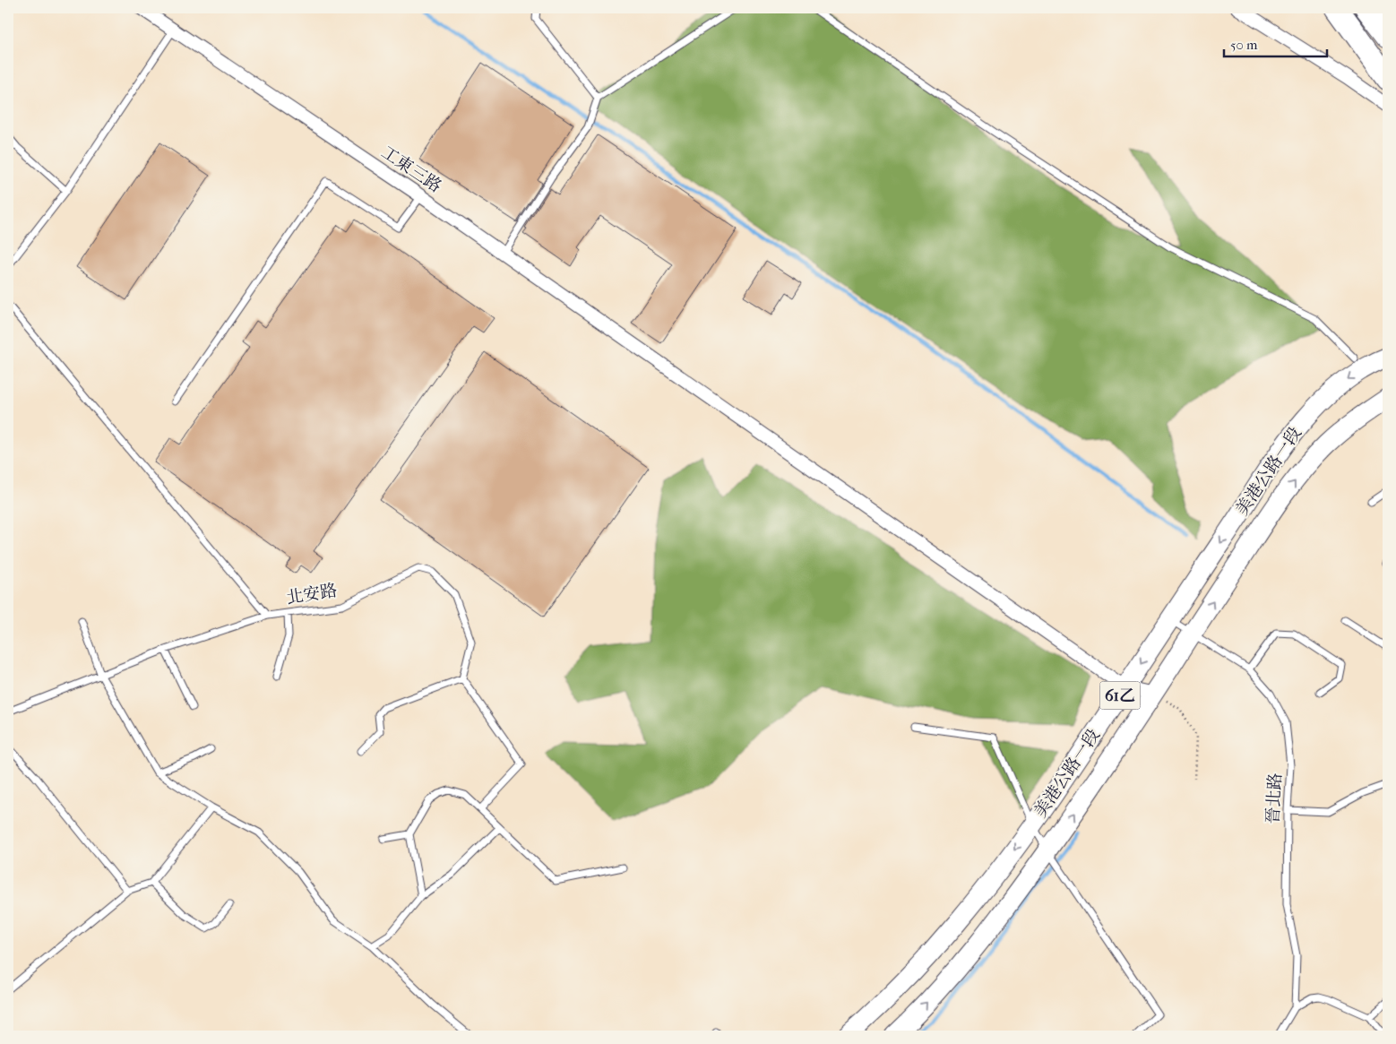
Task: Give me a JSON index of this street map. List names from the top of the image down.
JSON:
{
  "streets": {
    "main road": ["美港公路一段", "61乙"],
    "street": ["工東三路"],
    "lane": ["北安路", "晉北路"]
  },
  "crossings": [
    ["工東三路", "美港公路一段"],
    ["美港公路一段", "晉北路"]
  ],
  "scale_bar": "50 m"
}
